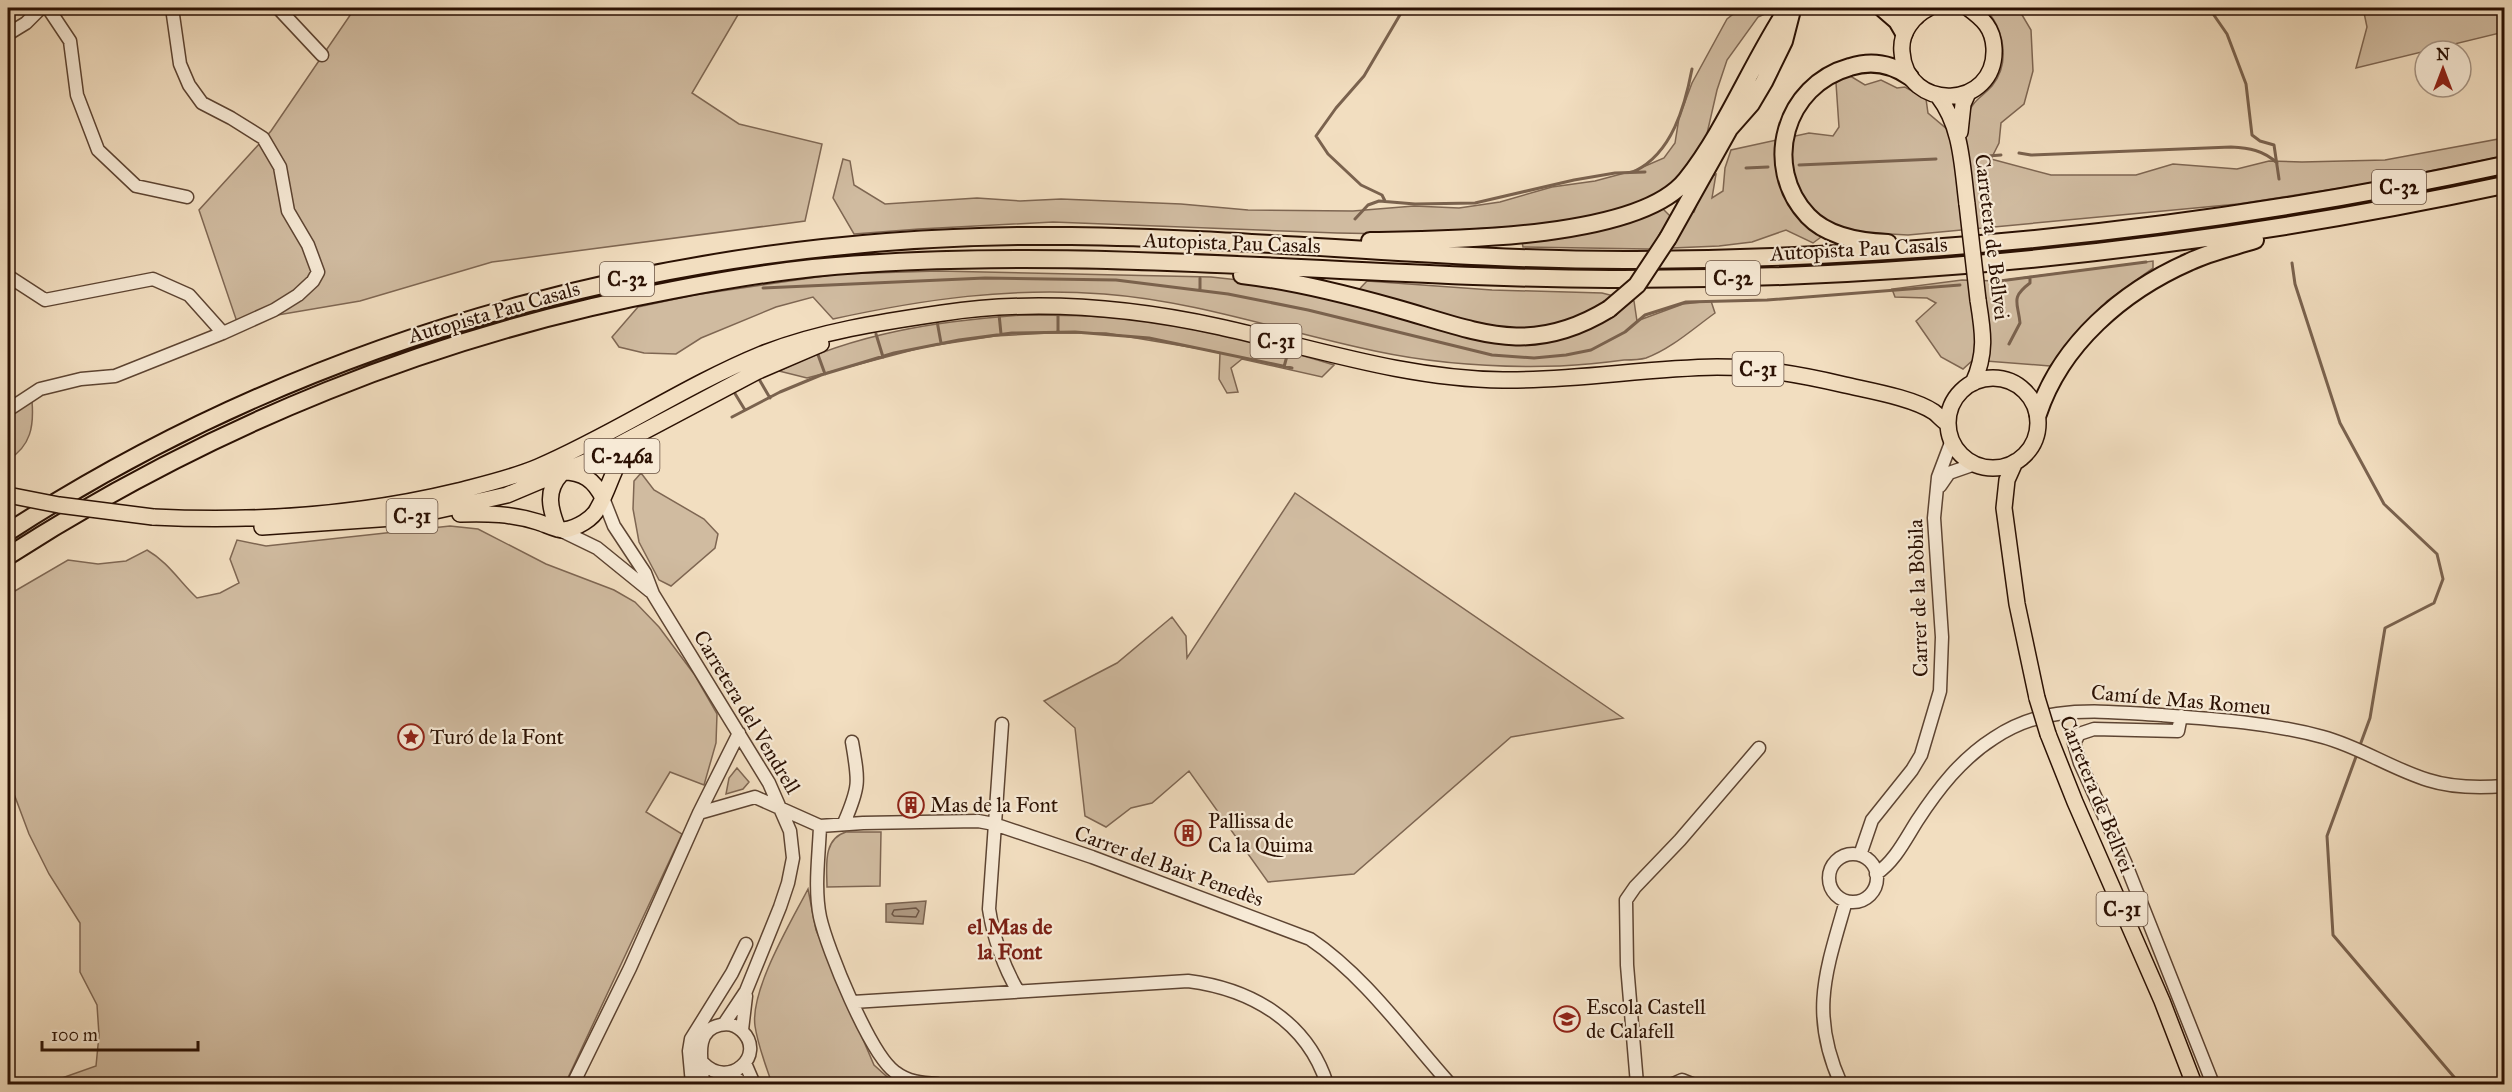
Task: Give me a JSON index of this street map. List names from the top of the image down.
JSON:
{
  "streets": {
    "highway": ["C-32", "Autopista Pau Casals"],
    "main road": ["Carretera de Bellvei", "C-31", "C-246a"],
    "street": [
      "Carrer de la Bòbila",
      "Camí de Mas Romeu",
      "Carretera del Vendrell",
      "Carrer del Baix Penedès"
    ]
  },
  "crossings": [
    ["Carretera de Bellvei", "C-31"],
    ["Carretera de Bellvei", "Carrer de la Bòbila"],
    ["C-31", "C-246a"],
    ["C-31", "Carrer de la Bòbila"],
    ["C-31", "Carretera del Vendrell"],
    ["C-246a", "Carretera del Vendrell"],
    ["Carrer de la Bòbila", "Camí de Mas Romeu"]
  ],
  "districts": ["el Mas de la Font"],
  "places": {
    "place": ["Turó de la Font"],
    "building": ["Mas de la Font", "Pallissa de Ca la Quima"],
    "school or university": ["Escola Castell de Calafell"]
  },
  "scale_bar": "100 m",
  "north": "top"
}
